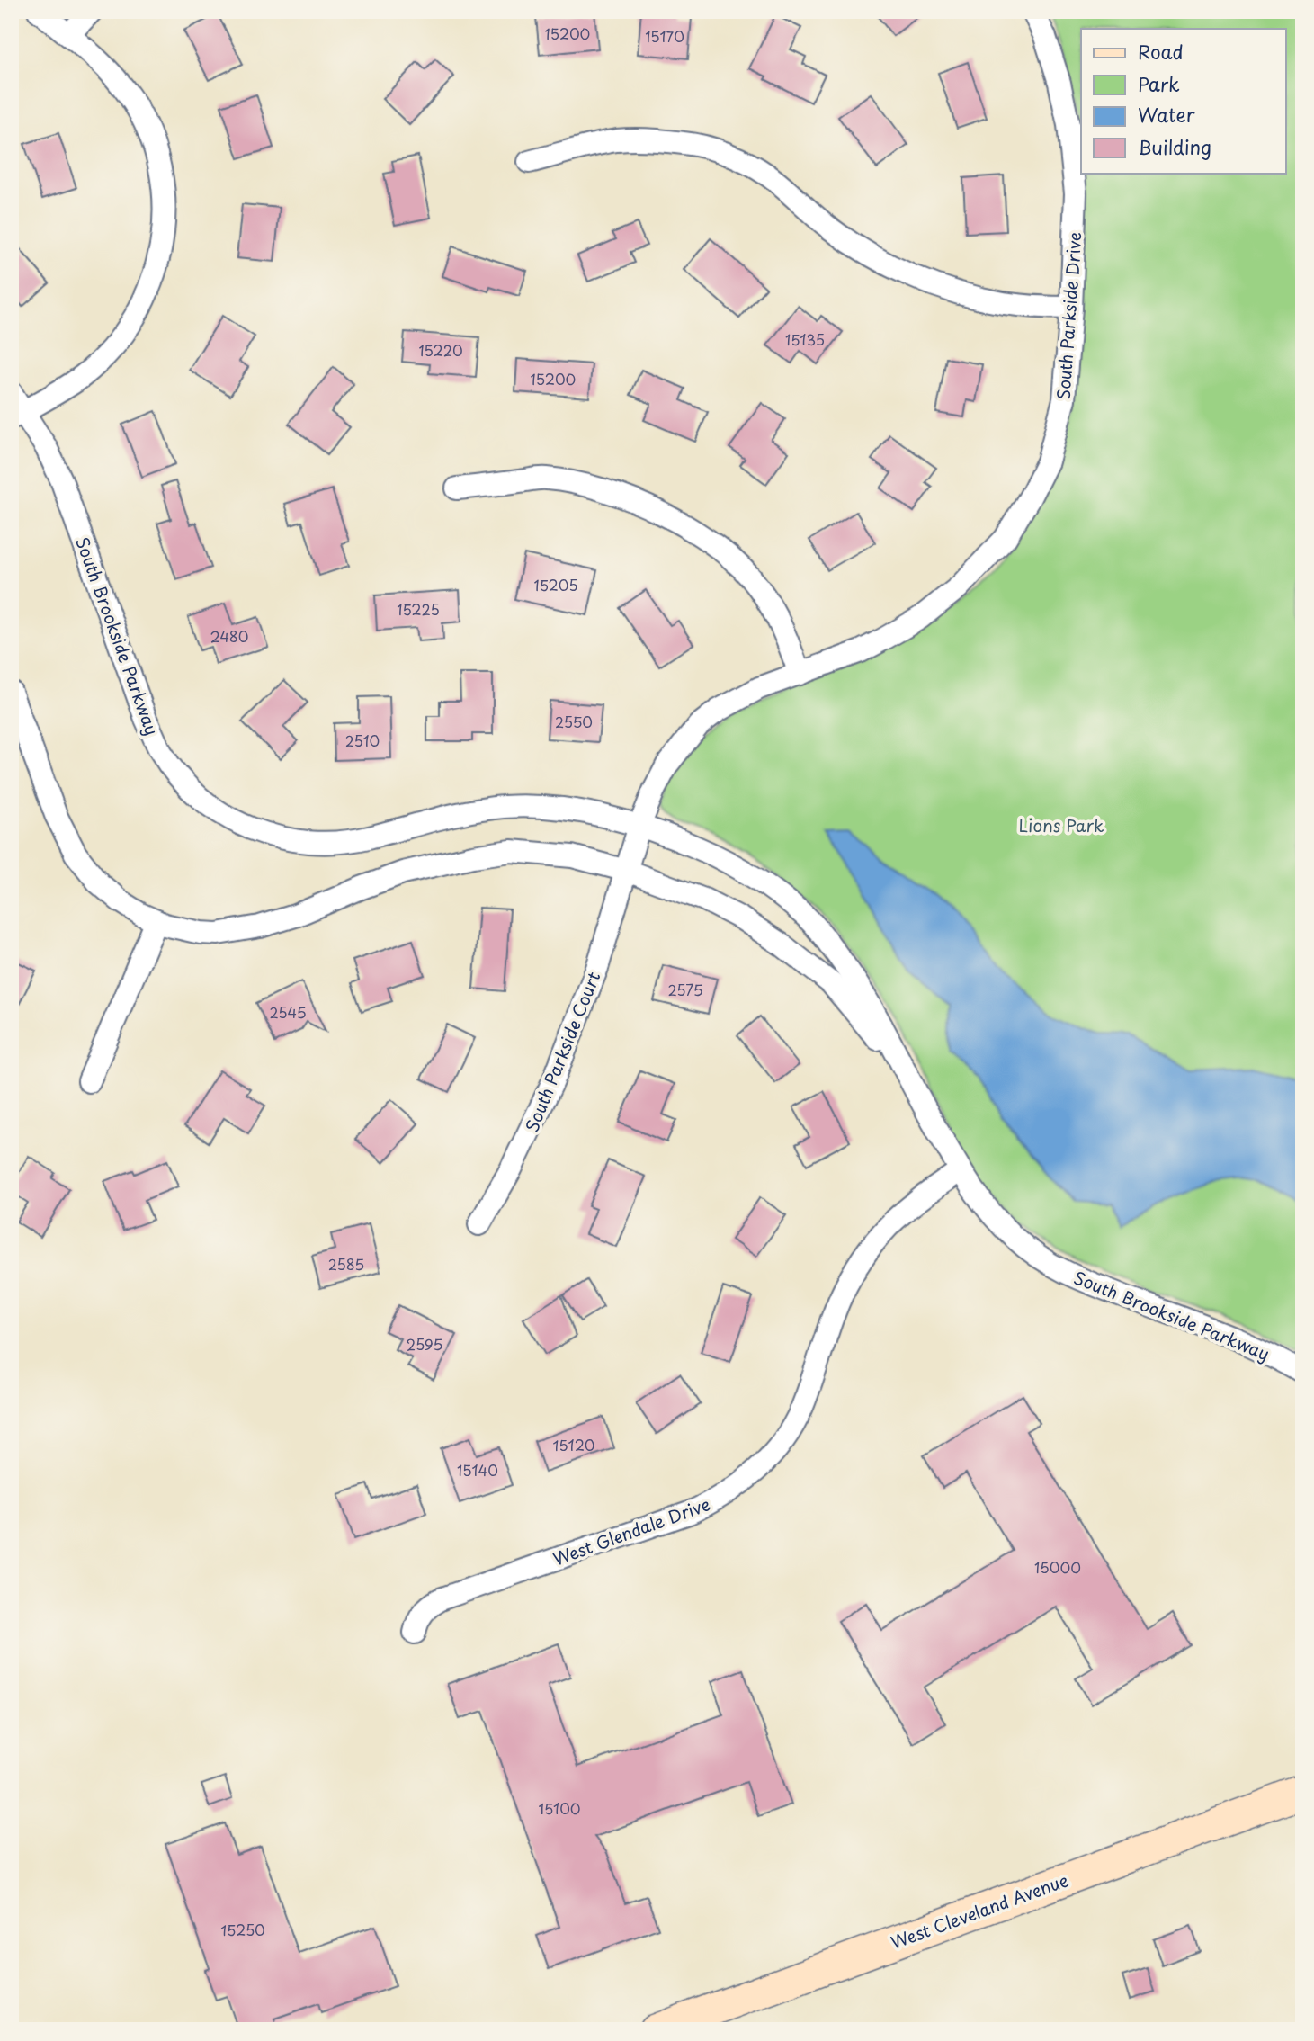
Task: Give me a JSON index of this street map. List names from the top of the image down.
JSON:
{
  "streets": {
    "main road": ["West Cleveland Avenue"],
    "street": [
      "South Parkside Drive",
      "South Brookside Parkway",
      "South Parkside Court",
      "West Glendale Drive"
    ]
  },
  "crossings": [
    ["South Parkside Drive", "South Brookside Parkway"],
    ["South Parkside Drive", "South Parkside Court"],
    ["South Brookside Parkway", "South Parkside Court"],
    ["South Brookside Parkway", "West Glendale Drive"]
  ],
  "parks": ["Lions Park"],
  "house_numbers": [
    "15200",
    "15170",
    "15135",
    "15220",
    "15200",
    "15205",
    "15225",
    "2480",
    "2550",
    "2510",
    "2575",
    "2545",
    "2585",
    "2595",
    "15120",
    "15140",
    "15000",
    "15100",
    "15250"
  ],
  "legend": [
    "Road",
    "Park",
    "Water",
    "Building"
  ]
}
